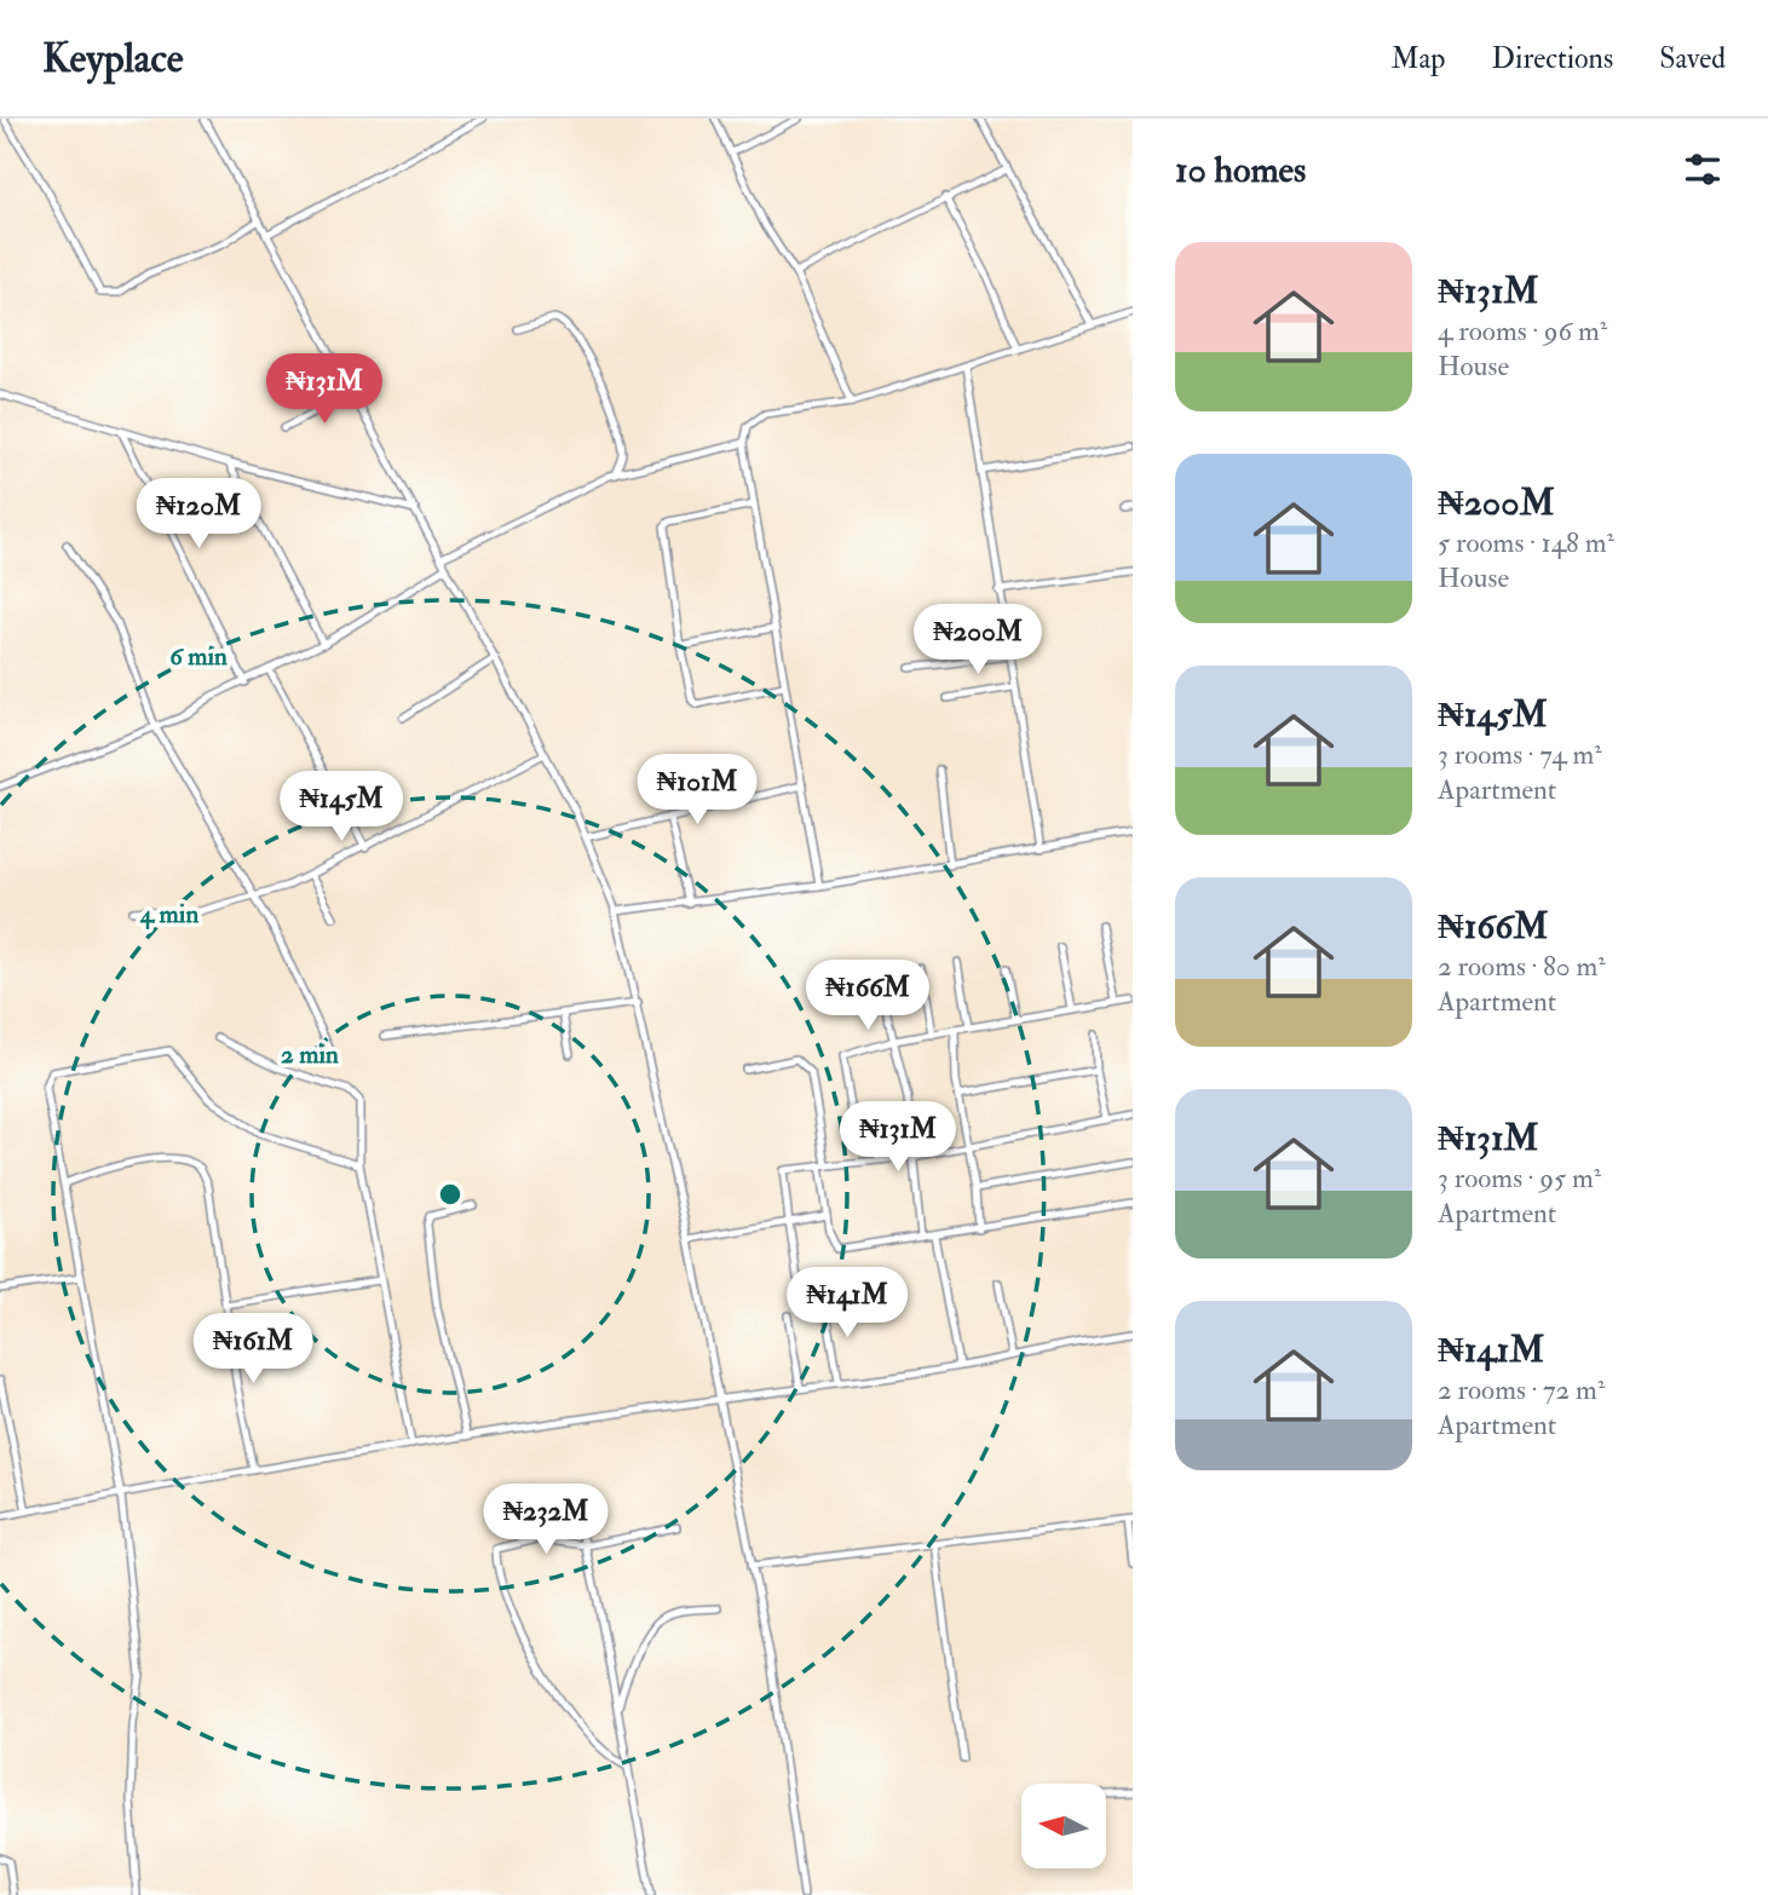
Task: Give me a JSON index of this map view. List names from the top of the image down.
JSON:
{
  "north": "left",
  "page": {
    "header": "Keyplace",
    "nav": ["Map", "Directions", "Saved"],
    "heading": "10 homes",
    "list": [
      {
        "name": "₦131M",
        "note": "4 rooms · 96 m² · House"
      },
      {
        "name": "₦200M",
        "note": "5 rooms · 148 m² · House"
      },
      {
        "name": "₦145M",
        "note": "3 rooms · 74 m² · Apartment"
      },
      {
        "name": "₦166M",
        "note": "2 rooms · 80 m² · Apartment"
      },
      {
        "name": "₦131M",
        "note": "3 rooms · 95 m² · Apartment"
      },
      {
        "name": "₦141M",
        "note": "2 rooms · 72 m² · Apartment"
      }
    ],
    "price": [
      "₦131M",
      "₦120M",
      "₦200M",
      "₦101M",
      "₦145M",
      "₦166M",
      "₦131M",
      "₦141M",
      "₦161M",
      "₦232M"
    ]
  },
  "rings": ["6 min", "4 min", "2 min"]
}
